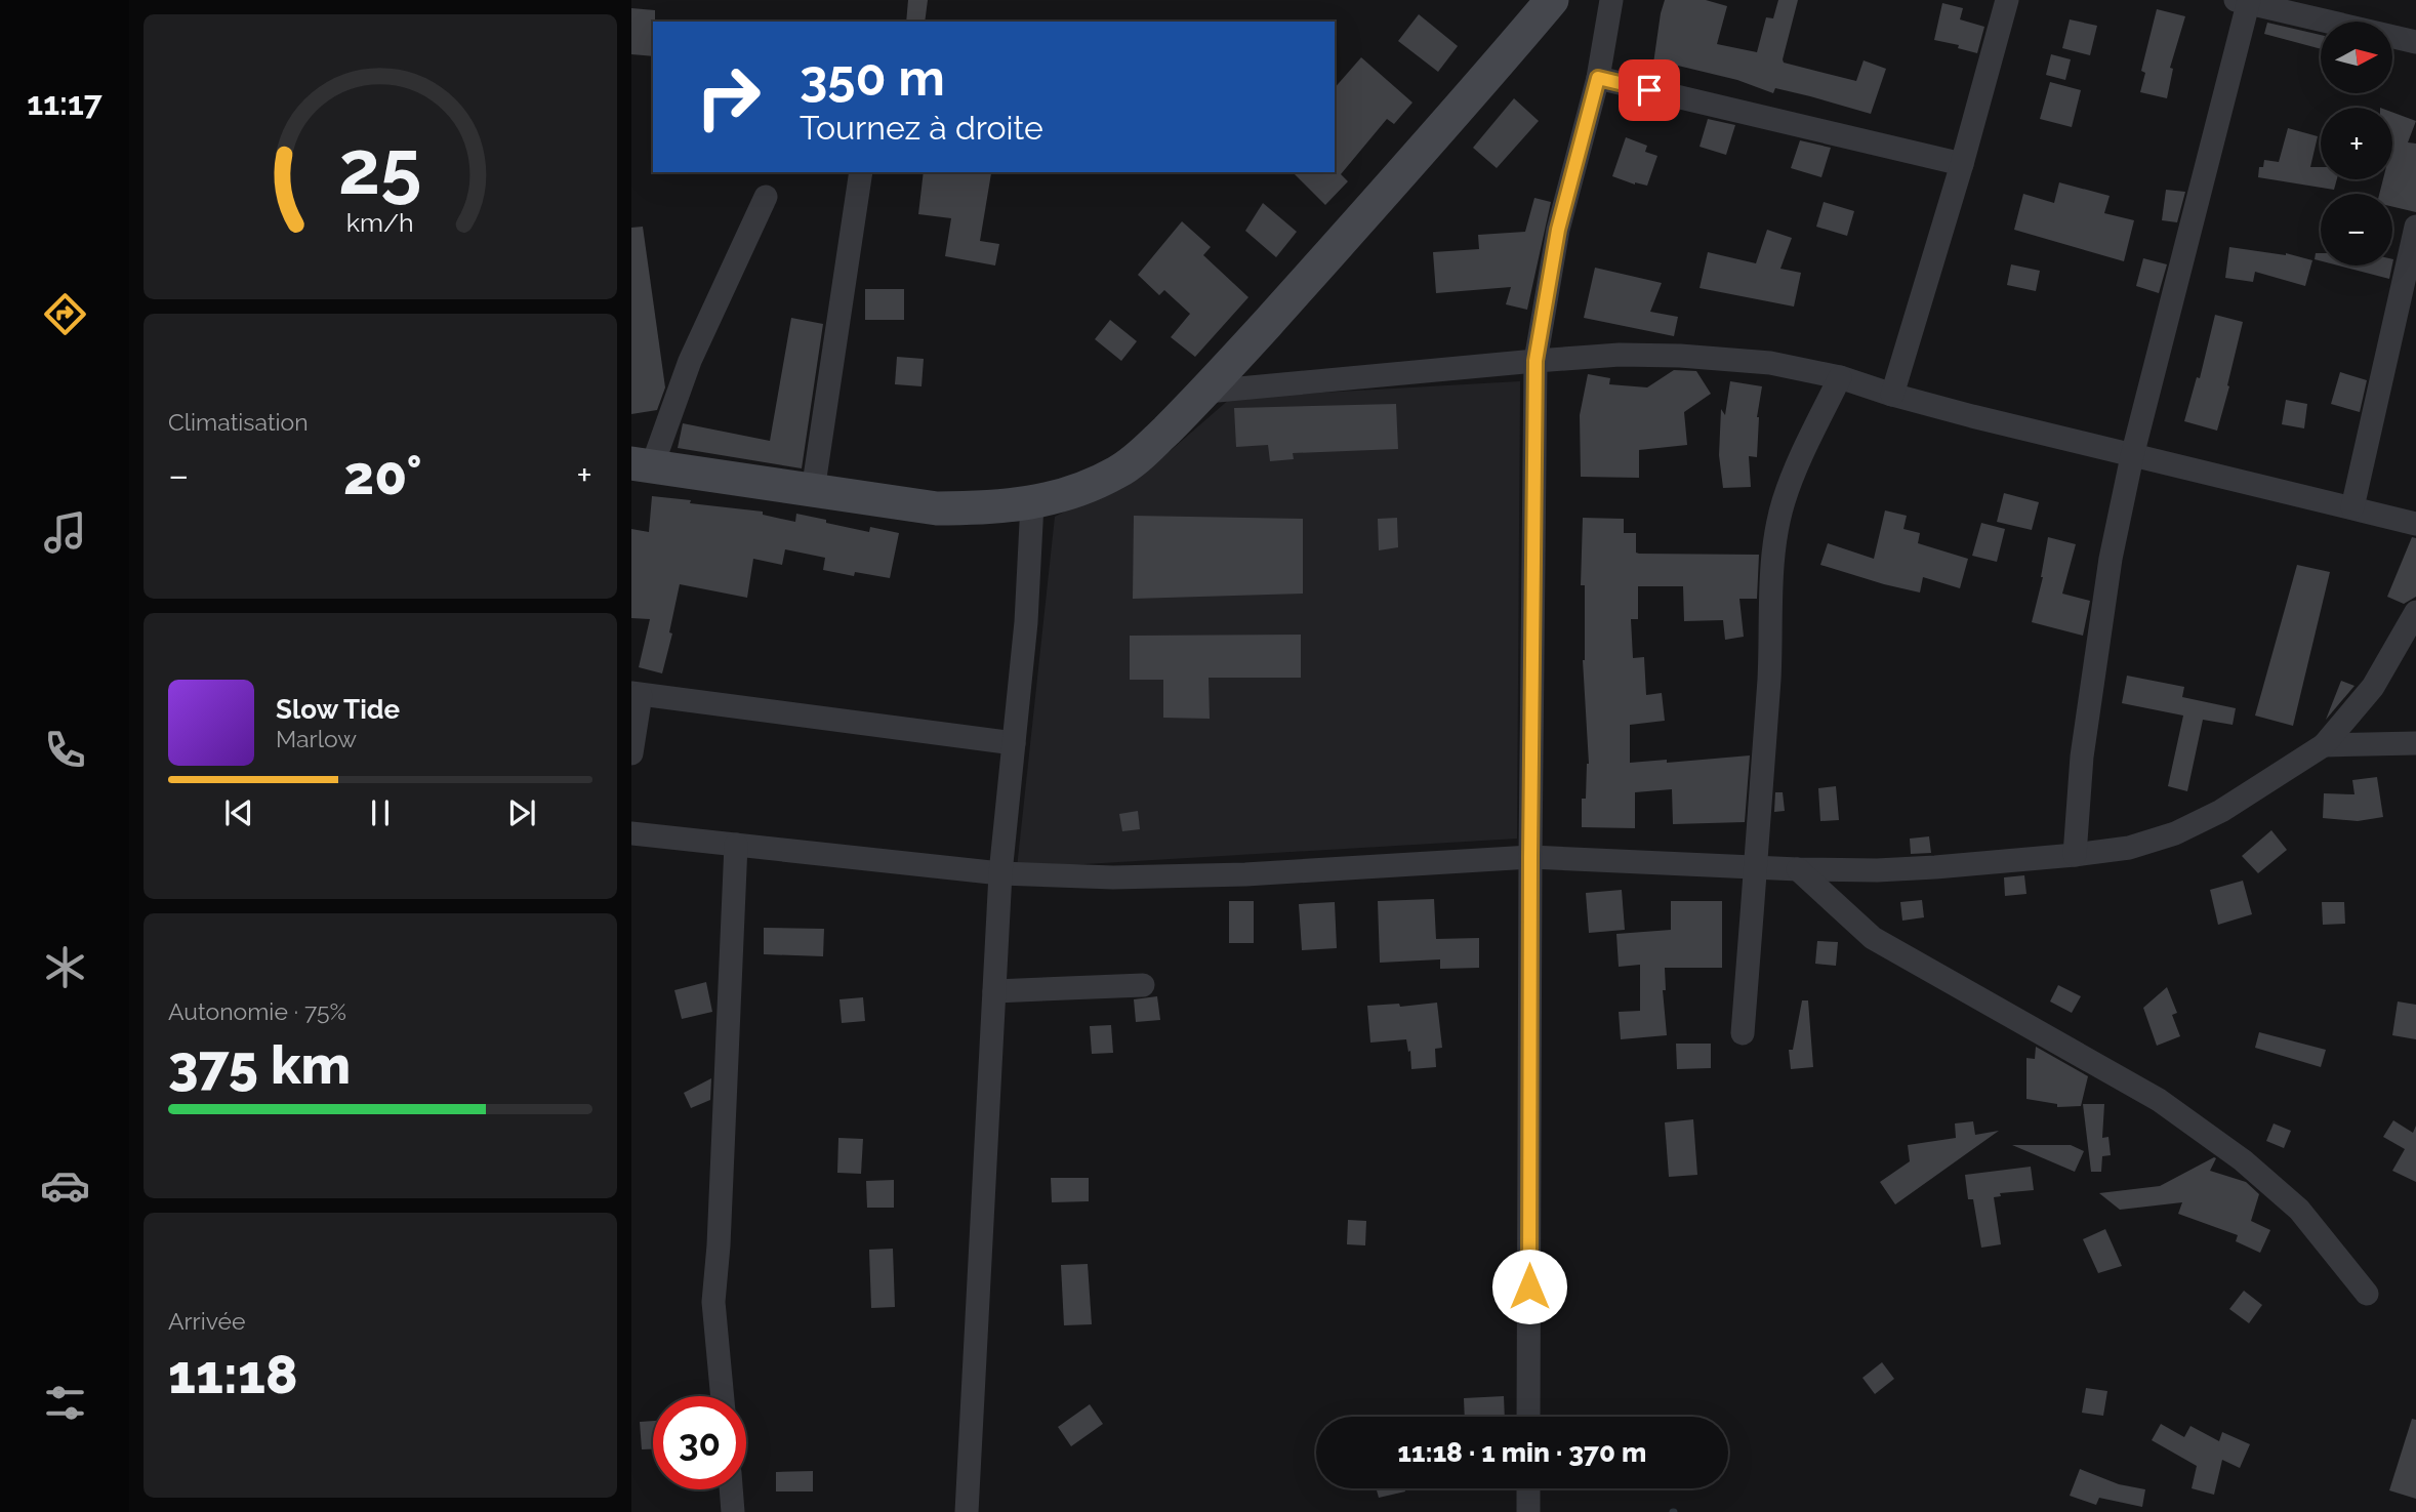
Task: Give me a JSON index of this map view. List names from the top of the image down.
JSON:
{
  "north": "right",
  "page": {
    "tabs": "11:17",
    "map_buttons": ["+", "−"],
    "turn": ["350 m", "Tournez à droite"],
    "tile": [
      "Climatisation",
      ["Autonomie · 75%", "375 km"],
      ["Arrivée", "11:18"]
    ],
    "heat": ["−", "20°", "+"],
    "song": ["Slow Tide", "Marlow"],
    "limit": "30",
    "trip": "11:18 · 1 min · 370 m",
    "gauge": ["25", "km/h"]
  }
}
